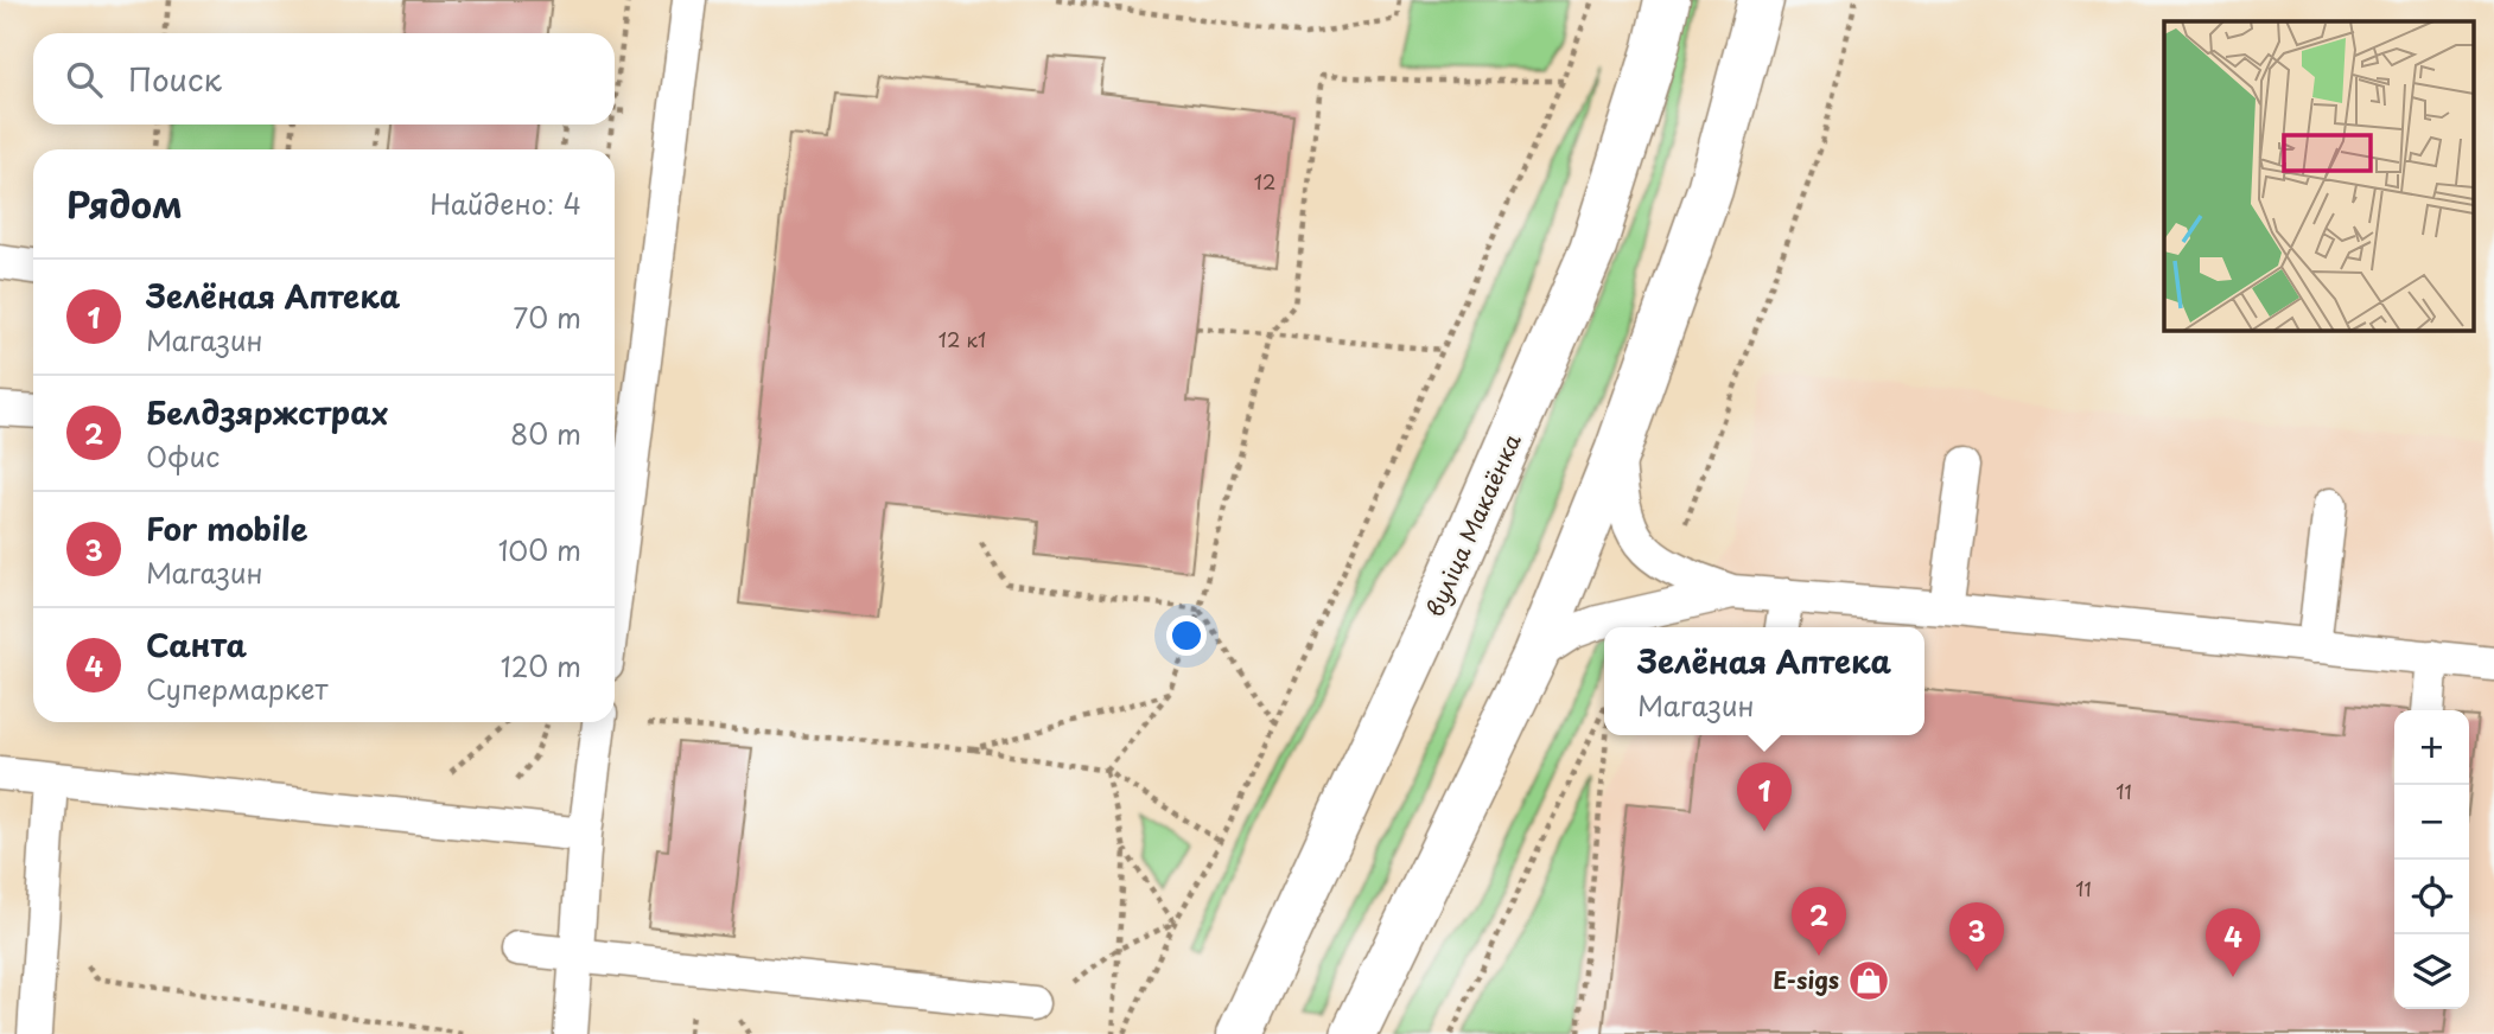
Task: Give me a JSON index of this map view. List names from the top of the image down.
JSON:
{
  "streets": {
    "street": ["вуліца Макаёнка"]
  },
  "places": {
    "shop": ["E-sigs"]
  },
  "house_numbers": [
    "12",
    "12 к1",
    "11",
    "11"
  ],
  "page": {
    "search": "Поиск",
    "heading": ["Рядом", "Найдено: 4"],
    "list": [
      {
        "mark": "1",
        "name": "Зелёная Аптека",
        "note": "Магазин",
        "value": "70 m"
      },
      {
        "mark": "2",
        "name": "Белдзяржстрах",
        "note": "Офис",
        "value": "80 m"
      },
      {
        "mark": "3",
        "name": "For mobile",
        "note": "Магазин",
        "value": "100 m"
      },
      {
        "mark": "4",
        "name": "Санта",
        "note": "Супермаркет",
        "value": "120 m"
      }
    ],
    "popup": ["Зелёная Аптека", "Магазин"],
    "map_buttons": ["+", "−"],
    "pins": [
      "1",
      "2",
      "3",
      "4"
    ]
  }
}
